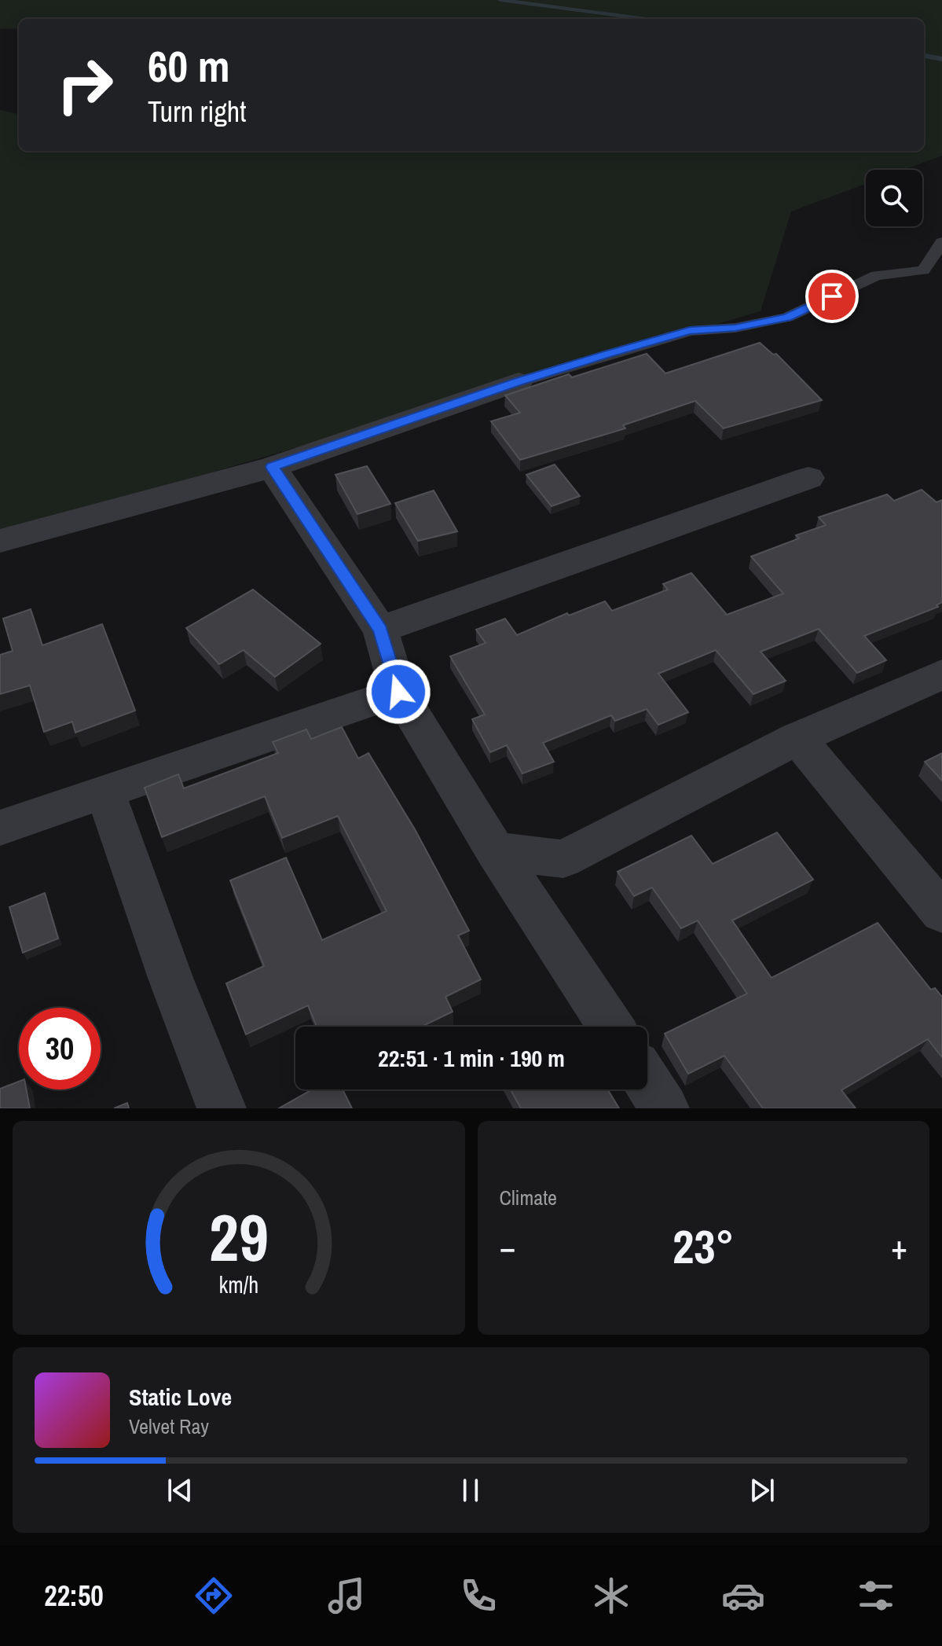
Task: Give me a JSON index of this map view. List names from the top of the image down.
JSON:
{
  "page": {
    "turn": ["60 m", "Turn right"],
    "limit": "30",
    "trip": "22:51 · 1 min · 190 m",
    "tile": "Climate",
    "heat": ["−", "23°", "+"],
    "song": ["Static Love", "Velvet Ray"],
    "tabs": "22:50",
    "gauge": ["29", "km/h"]
  }
}
